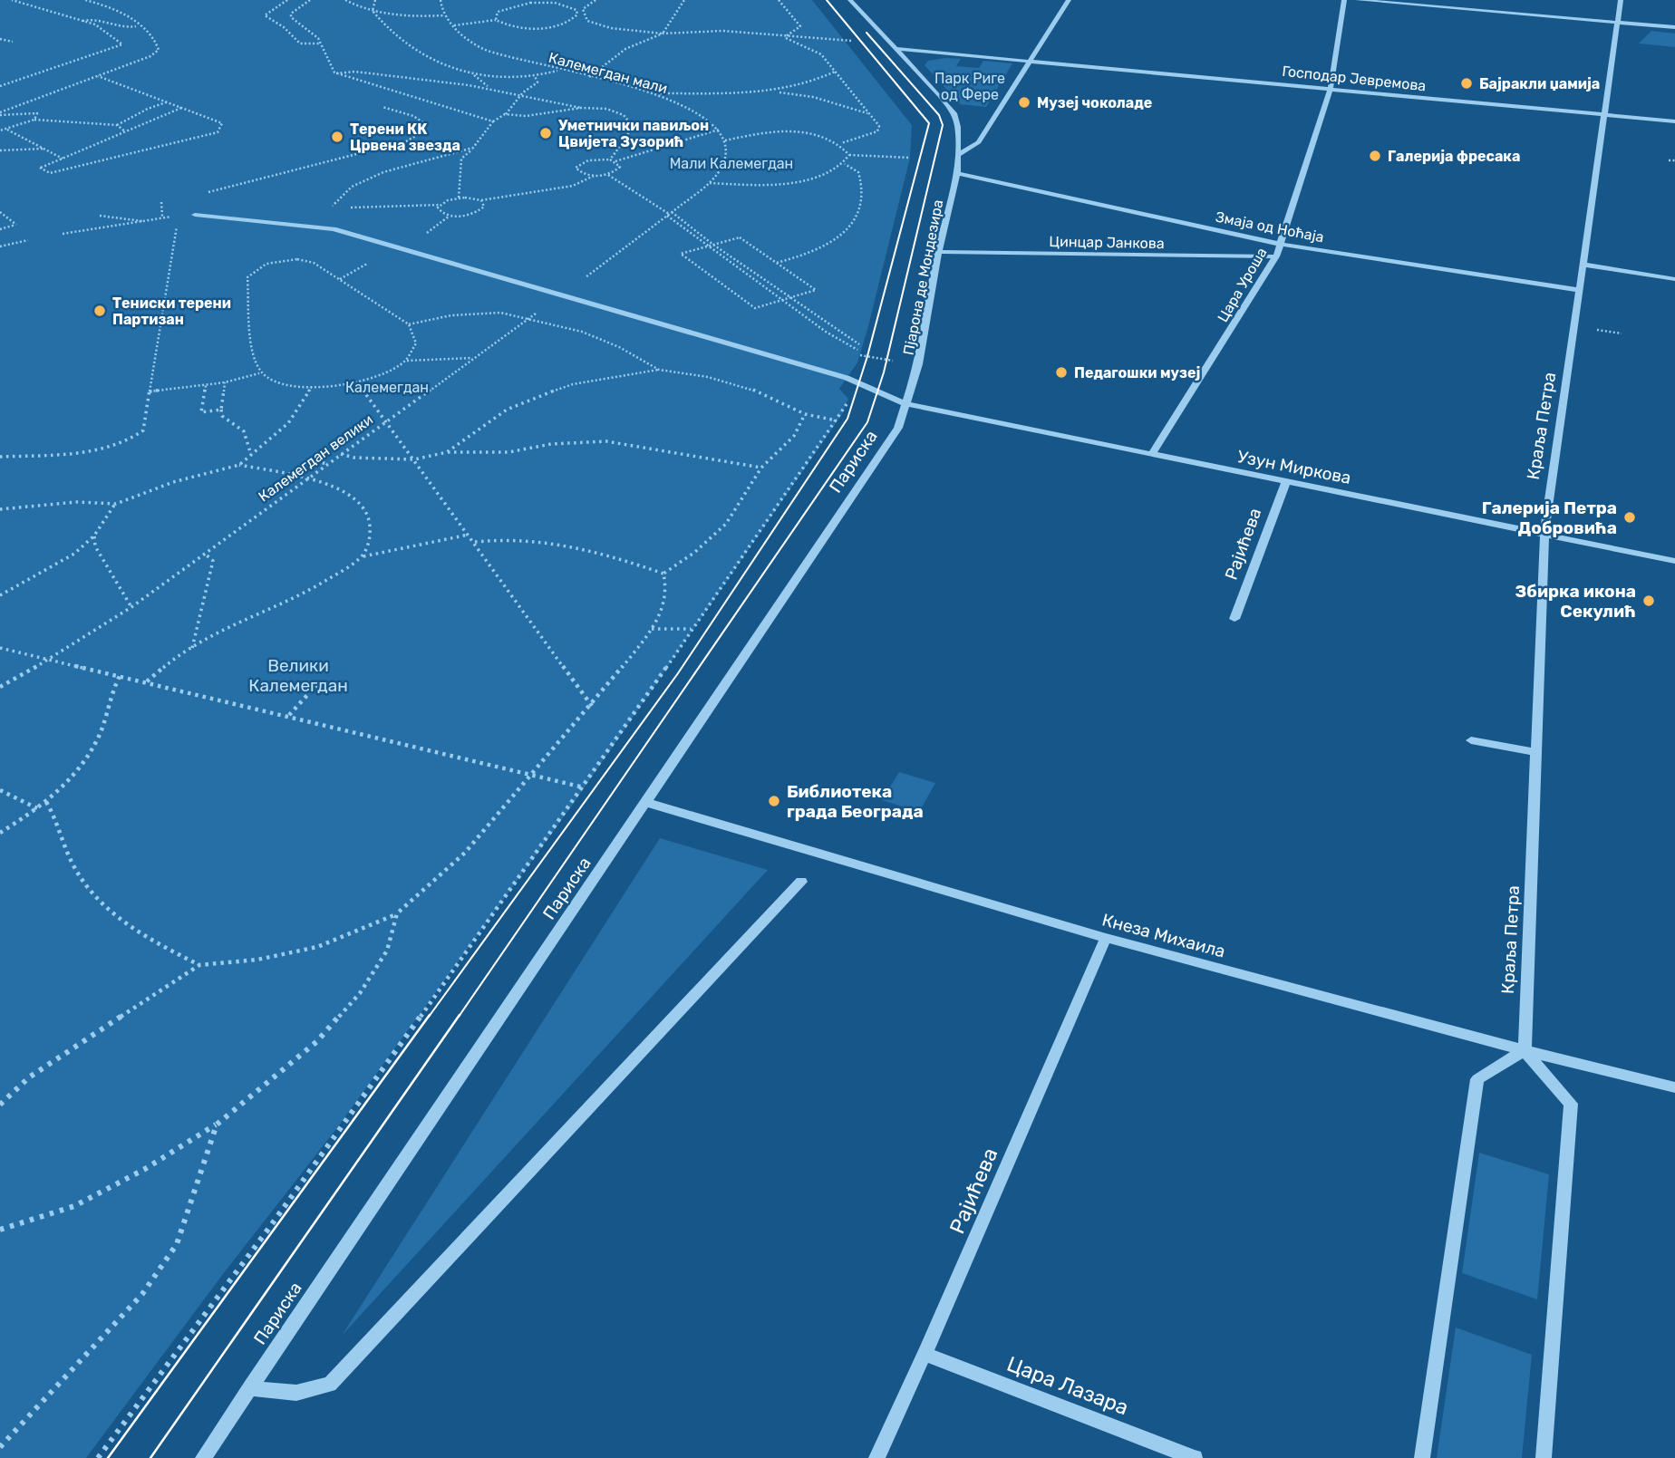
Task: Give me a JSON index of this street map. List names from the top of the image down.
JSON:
{
  "streets": {
    "street": [
      "Господар Јевремова",
      "Змаја од Ноћаја",
      "Цинцар Јанкова",
      "Пјарона де Мондезира",
      "Цара Уроша",
      "Краља Петра",
      "Париска",
      "Узун Миркова",
      "Рајићева",
      "Кнеза Михаила",
      "Цара Лазара"
    ],
    "path": ["Калемегдан мали", "Калемегдан велики"]
  },
  "crossings": [
    ["Господар Јевремова", "Цара Уроша"],
    ["Господар Јевремова", "Краља Петра"],
    ["Змаја од Ноћаја", "Пјарона де Мондезира"],
    ["Змаја од Ноћаја", "Цара Уроша"],
    ["Змаја од Ноћаја", "Краља Петра"],
    ["Цинцар Јанкова", "Пјарона де Мондезира"],
    ["Цинцар Јанкова", "Цара Уроша"],
    ["Пјарона де Мондезира", "Париска"],
    ["Пјарона де Мондезира", "Узун Миркова"],
    ["Цара Уроша", "Узун Миркова"],
    ["Краља Петра", "Узун Миркова"],
    ["Краља Петра", "Кнеза Михаила"],
    ["Париска", "Узун Миркова"],
    ["Париска", "Кнеза Михаила"],
    ["Узун Миркова", "Рајићева"],
    ["Рајићева", "Кнеза Михаила"],
    ["Рајићева", "Цара Лазара"]
  ],
  "parks": [
    "Парк Риге од Фере",
    "Мали Калемегдан",
    "Калемегдан",
    "Велики Калемегдан"
  ],
  "places": [
    "Бајракли џамија",
    "Музеј чоколаде",
    "Уметнички павиљон Цвијета Зузорић",
    "Терени КК Црвена звезда",
    "Галерија фресака",
    "Тениски терени Партизан",
    "Педагошки музеј",
    "Галерија Петра Добровића",
    "Збирка икона Секулић",
    "Библиотека града Београда"
  ]
}
